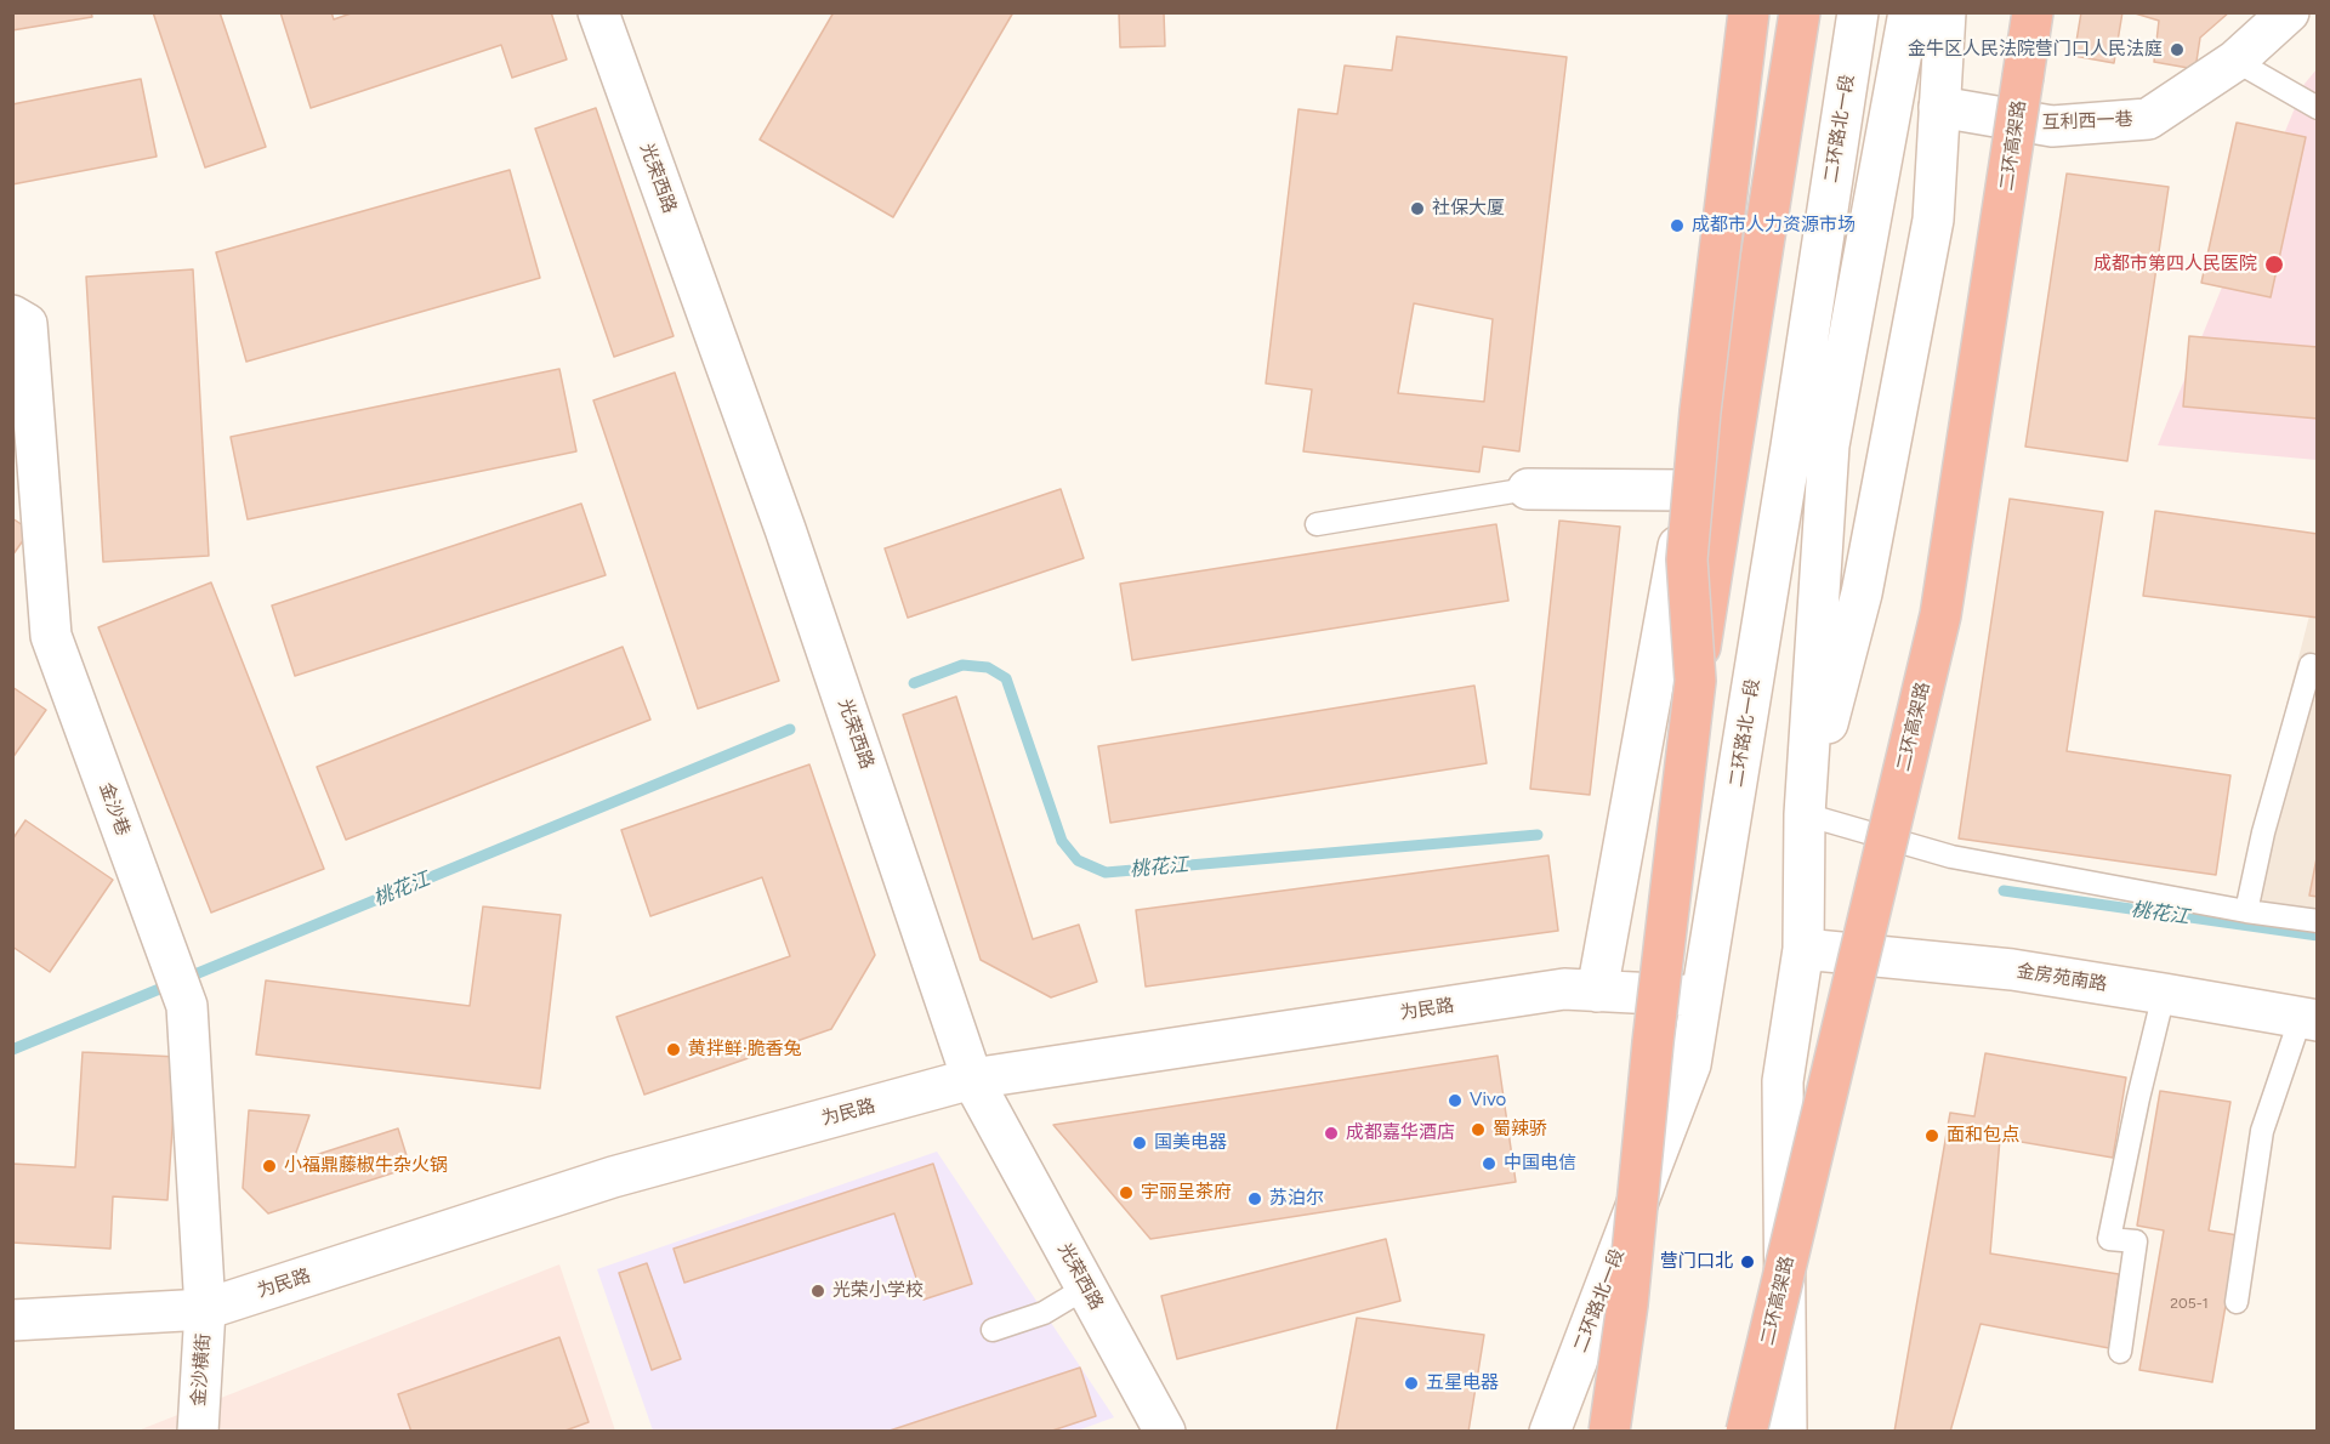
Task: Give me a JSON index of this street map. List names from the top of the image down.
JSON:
{
  "streets": {
    "highway": ["二环高架路"],
    "street": [
      "互利西一巷",
      "二环路北一段",
      "光荣西路",
      "金沙巷",
      "金房苑南路",
      "为民路",
      "金沙横街"
    ]
  },
  "crossings": [
    ["二环路北一段", "金房苑南路"],
    ["二环路北一段", "为民路"],
    ["光荣西路", "为民路"],
    ["金沙巷", "为民路"],
    ["金沙巷", "金沙横街"],
    ["为民路", "金沙横街"]
  ],
  "water": ["桃花江"],
  "places": [
    "金牛区人民法院营门口人民法庭",
    "社保大厦",
    "成都市人力资源市场",
    "成都市第四人民医院",
    "黄拌鲜·脆香兔",
    "Vivo",
    "蜀辣骄",
    "成都嘉华酒店",
    "面和包点",
    "国美电器",
    "中国电信",
    "小福鼎藤椒牛杂火锅",
    "宇丽呈茶府",
    "苏泊尔",
    "营门口北",
    "光荣小学校",
    "五星电器"
  ],
  "house_numbers": ["205-1"]
}
